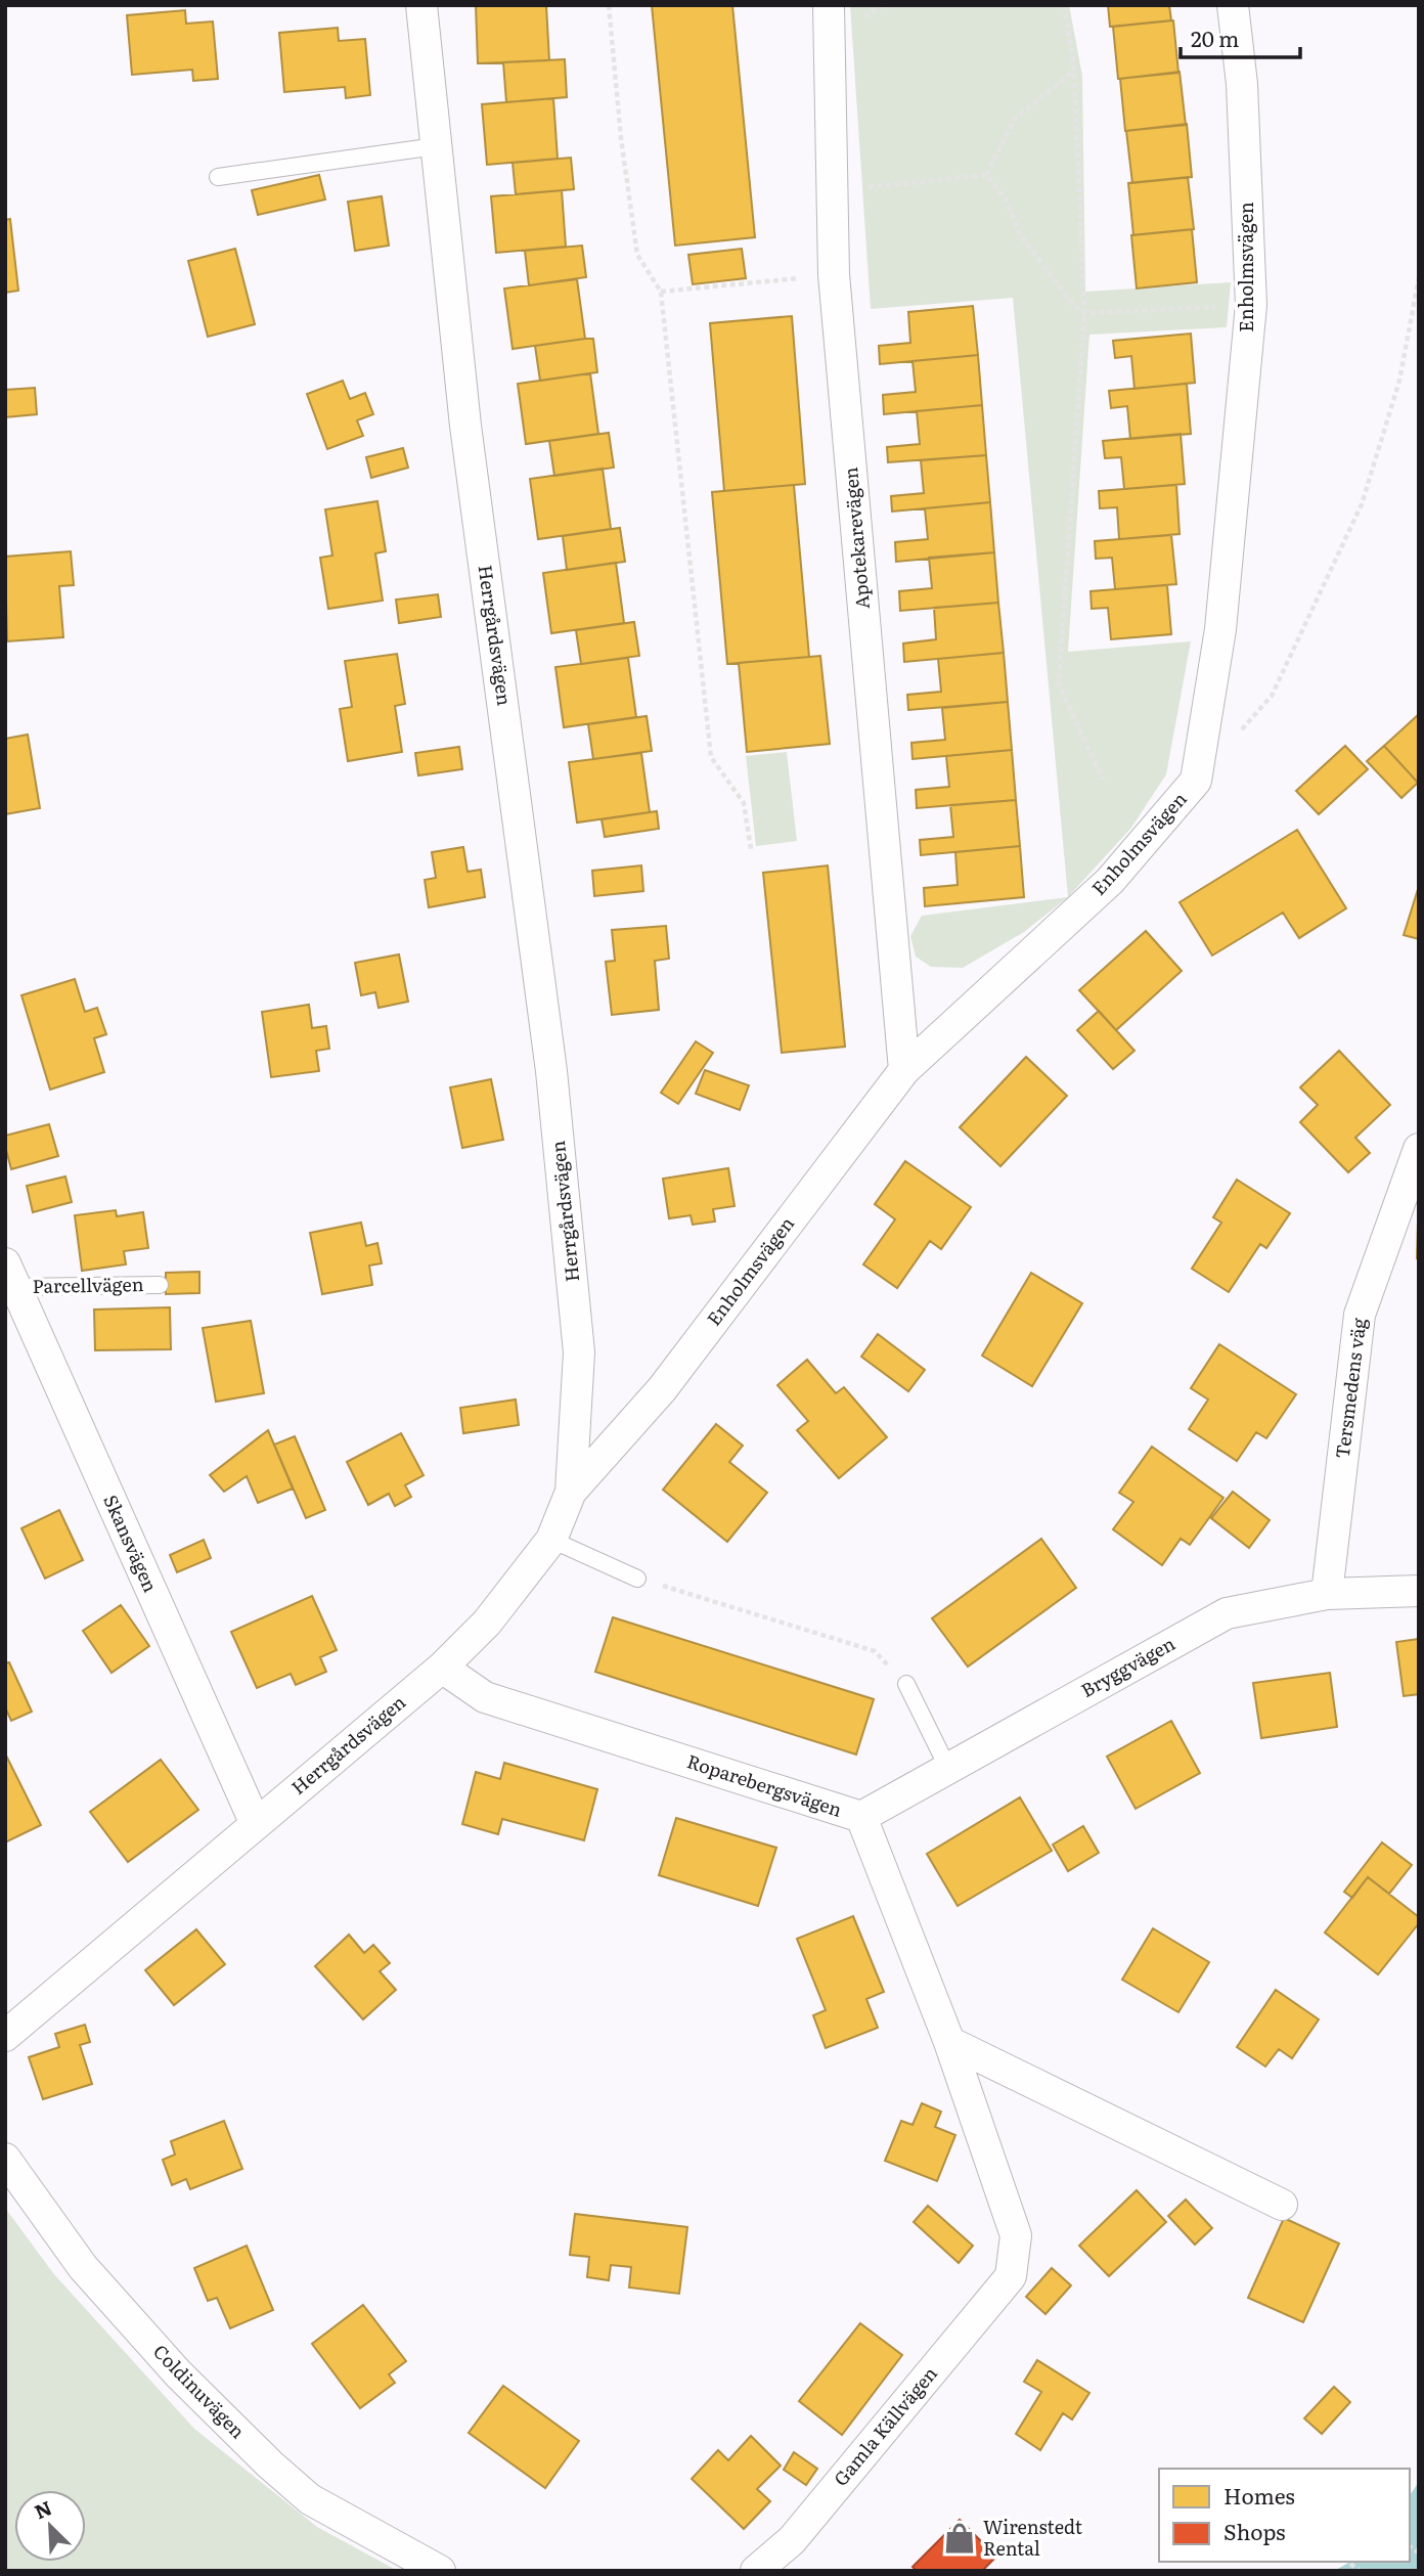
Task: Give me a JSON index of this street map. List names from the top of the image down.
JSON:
{
  "streets": {
    "street": [
      "Enholmsvägen",
      "Apotekarevägen",
      "Herrgårdsvägen",
      "Tersmedens väg",
      "Skansvägen",
      "Bryggvägen",
      "Roparebergsvägen",
      "Coldinuvägen",
      "Gamla Källvägen"
    ],
    "lane": ["Parcellvägen"]
  },
  "crossings": [
    ["Enholmsvägen", "Apotekarevägen"],
    ["Enholmsvägen", "Herrgårdsvägen"],
    ["Herrgårdsvägen", "Skansvägen"],
    ["Herrgårdsvägen", "Roparebergsvägen"],
    ["Parcellvägen", "Skansvägen"],
    ["Tersmedens väg", "Bryggvägen"],
    ["Bryggvägen", "Roparebergsvägen"],
    ["Roparebergsvägen", "Gamla Källvägen"]
  ],
  "places": {
    "shop": ["Wirenstedt Rental"]
  },
  "legend": ["Homes", "Shops"],
  "scale_bar": "20 m",
  "north": "top left"
}
